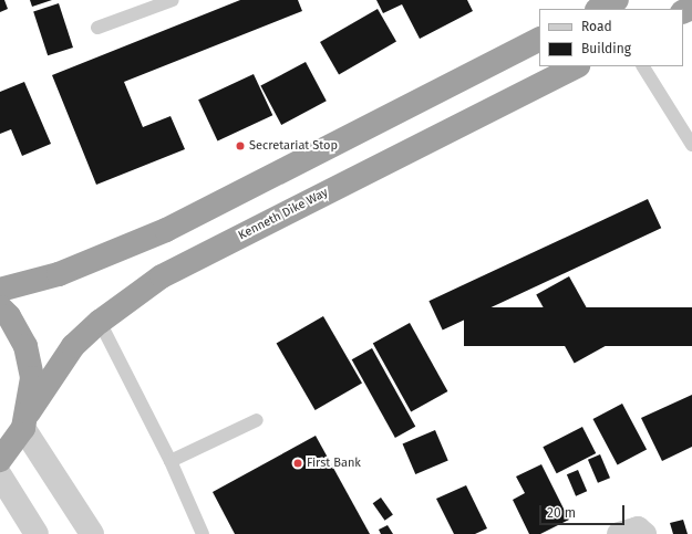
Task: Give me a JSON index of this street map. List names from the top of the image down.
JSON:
{
  "streets": {
    "highway": ["Kenneth Dike Way"]
  },
  "places": ["Secretariat Stop", "First Bank"],
  "legend": ["Road", "Building"],
  "scale_bar": "20 m"
}
